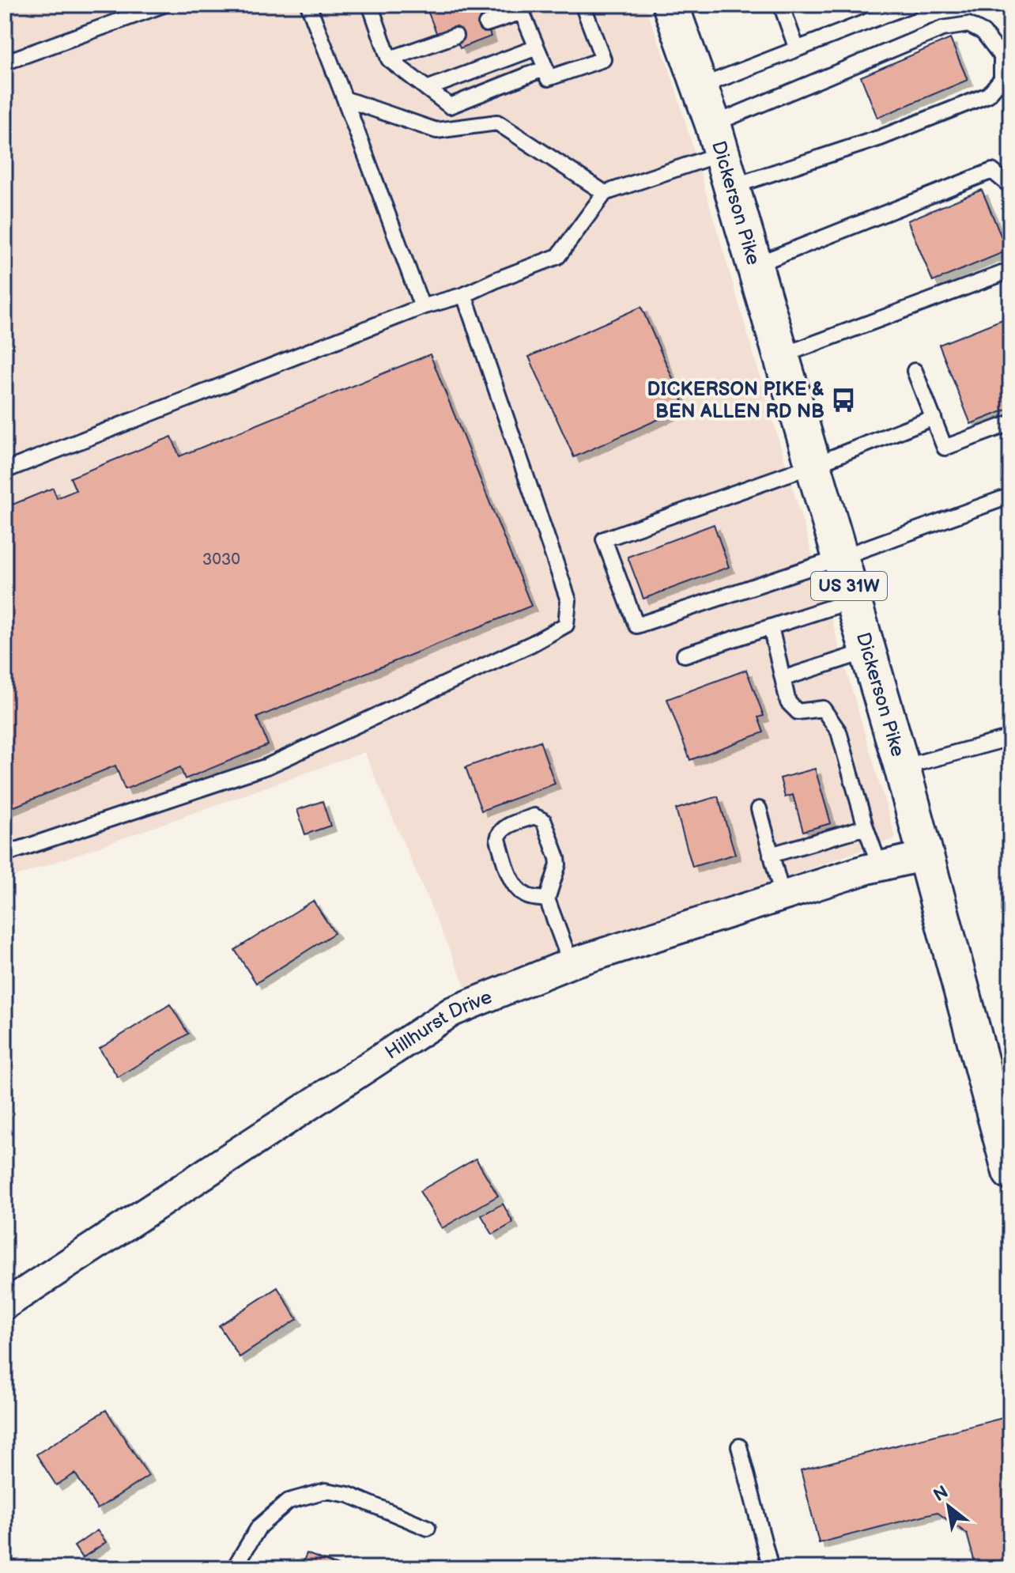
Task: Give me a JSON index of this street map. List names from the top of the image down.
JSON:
{
  "streets": {
    "main road": ["Dickerson Pike", "US 31W"],
    "street": ["Hillhurst Drive"]
  },
  "crossings": [
    ["Dickerson Pike", "Hillhurst Drive"]
  ],
  "places": {
    "bus stop": ["DICKERSON PIKE & BEN ALLEN RD NB"]
  },
  "house_numbers": ["3030"],
  "north": "top left"
}
